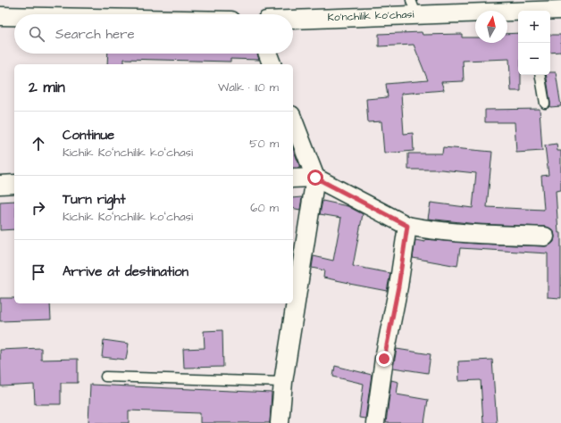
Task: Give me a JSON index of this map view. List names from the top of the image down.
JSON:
{
  "streets": {
    "street": ["Ko‘nchilik ko'chasi"]
  },
  "north": "top",
  "page": {
    "map_buttons": ["+", "−"],
    "search": "Search here",
    "heading": ["2 min", "Walk · 110 m"],
    "list": [
      ["Continue", "Kichik Koʻnchilik koʻchasi", "50 m"],
      ["Turn right", "Kichik Koʻnchilik koʻchasi", "60 m"],
      "Arrive at destination"
    ]
  }
}
